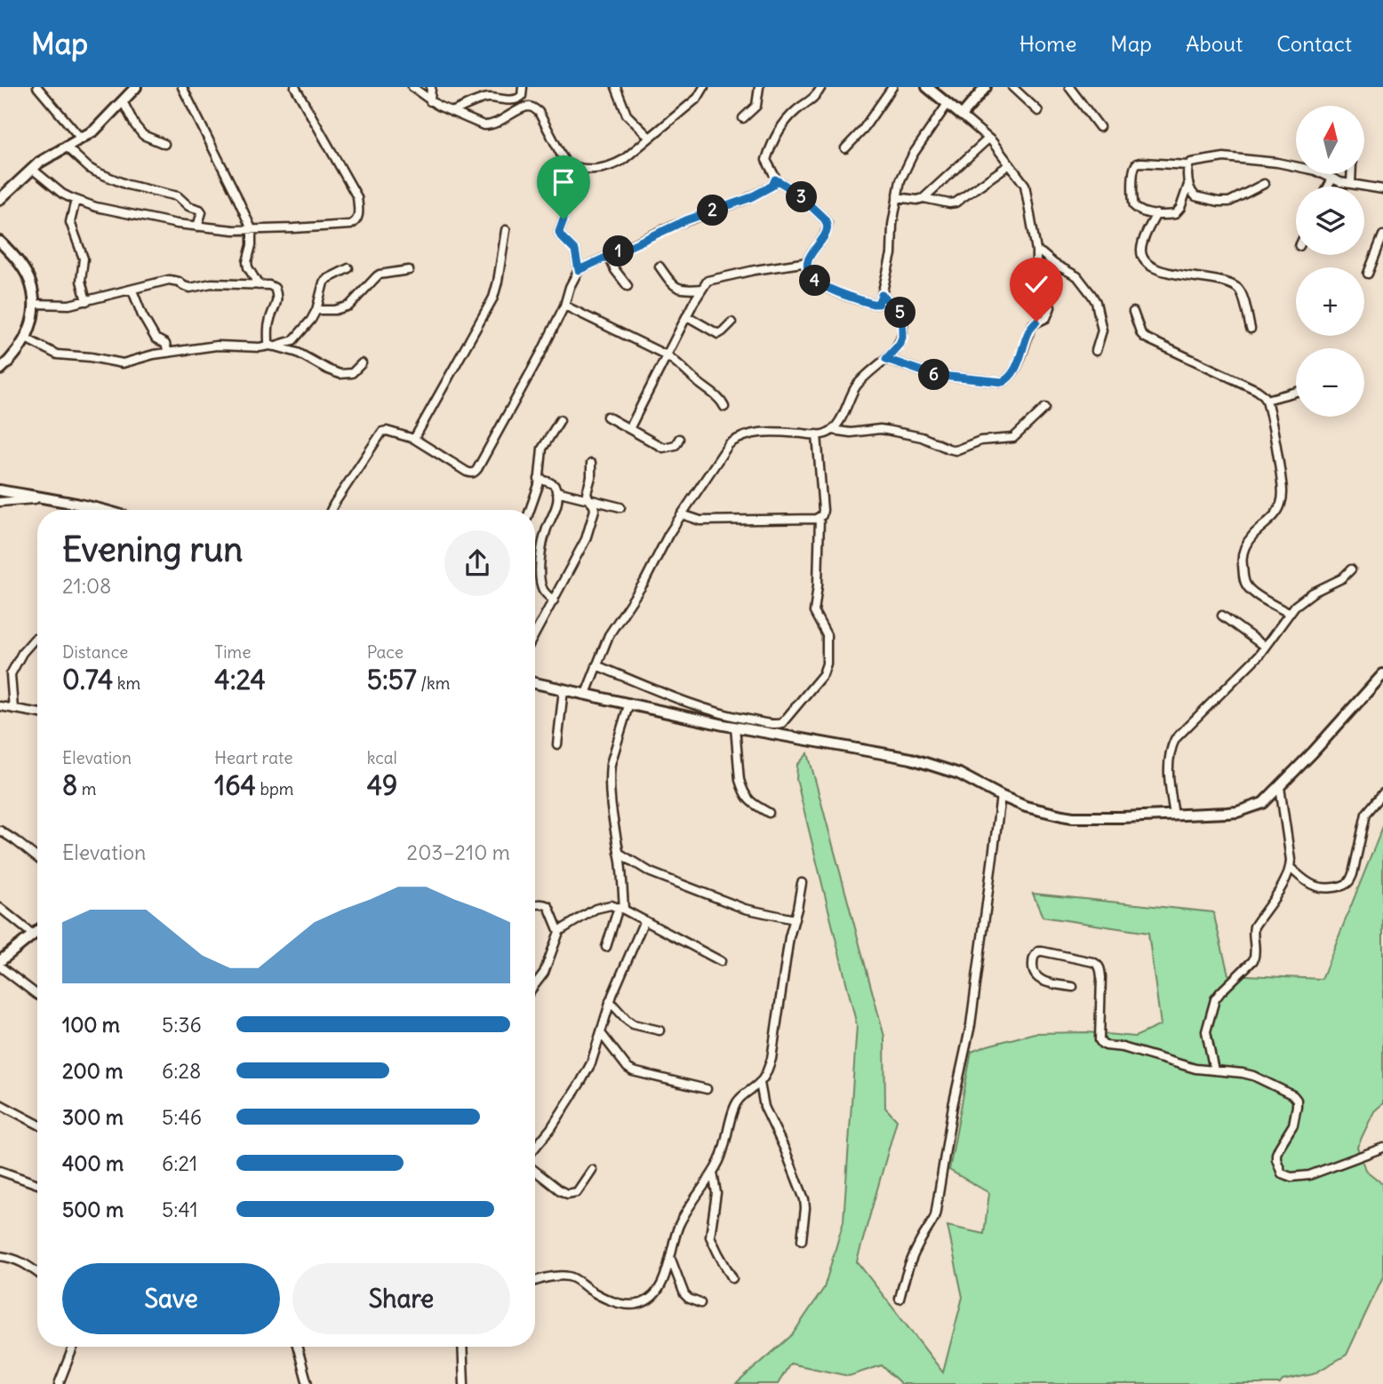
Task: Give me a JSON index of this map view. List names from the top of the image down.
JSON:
{
  "north": "top",
  "page": {
    "header": "Map",
    "nav": [
      "Home",
      "Map",
      "About",
      "Contact"
    ],
    "map_buttons": ["+", "−"],
    "pins": [
      "3",
      "2",
      "1",
      "4",
      "5",
      "6"
    ],
    "heading": ["Evening run", "21:08"],
    "stats": [
      ["Distance", "0.74 km"],
      ["Time", "4:24"],
      ["Pace", "5:57 /km"],
      ["Elevation", "8 m"],
      ["Heart rate", "164 bpm"],
      ["kcal", "49"]
    ],
    "chart": ["Elevation", "203–210 m"],
    "list": [
      {
        "name": "100 m",
        "note": "5:36"
      },
      {
        "name": "200 m",
        "note": "6:28"
      },
      {
        "name": "300 m",
        "note": "5:46"
      },
      {
        "name": "400 m",
        "note": "6:21"
      },
      {
        "name": "500 m",
        "note": "5:41"
      }
    ],
    "buttons": ["Save", "Share"]
  }
}
